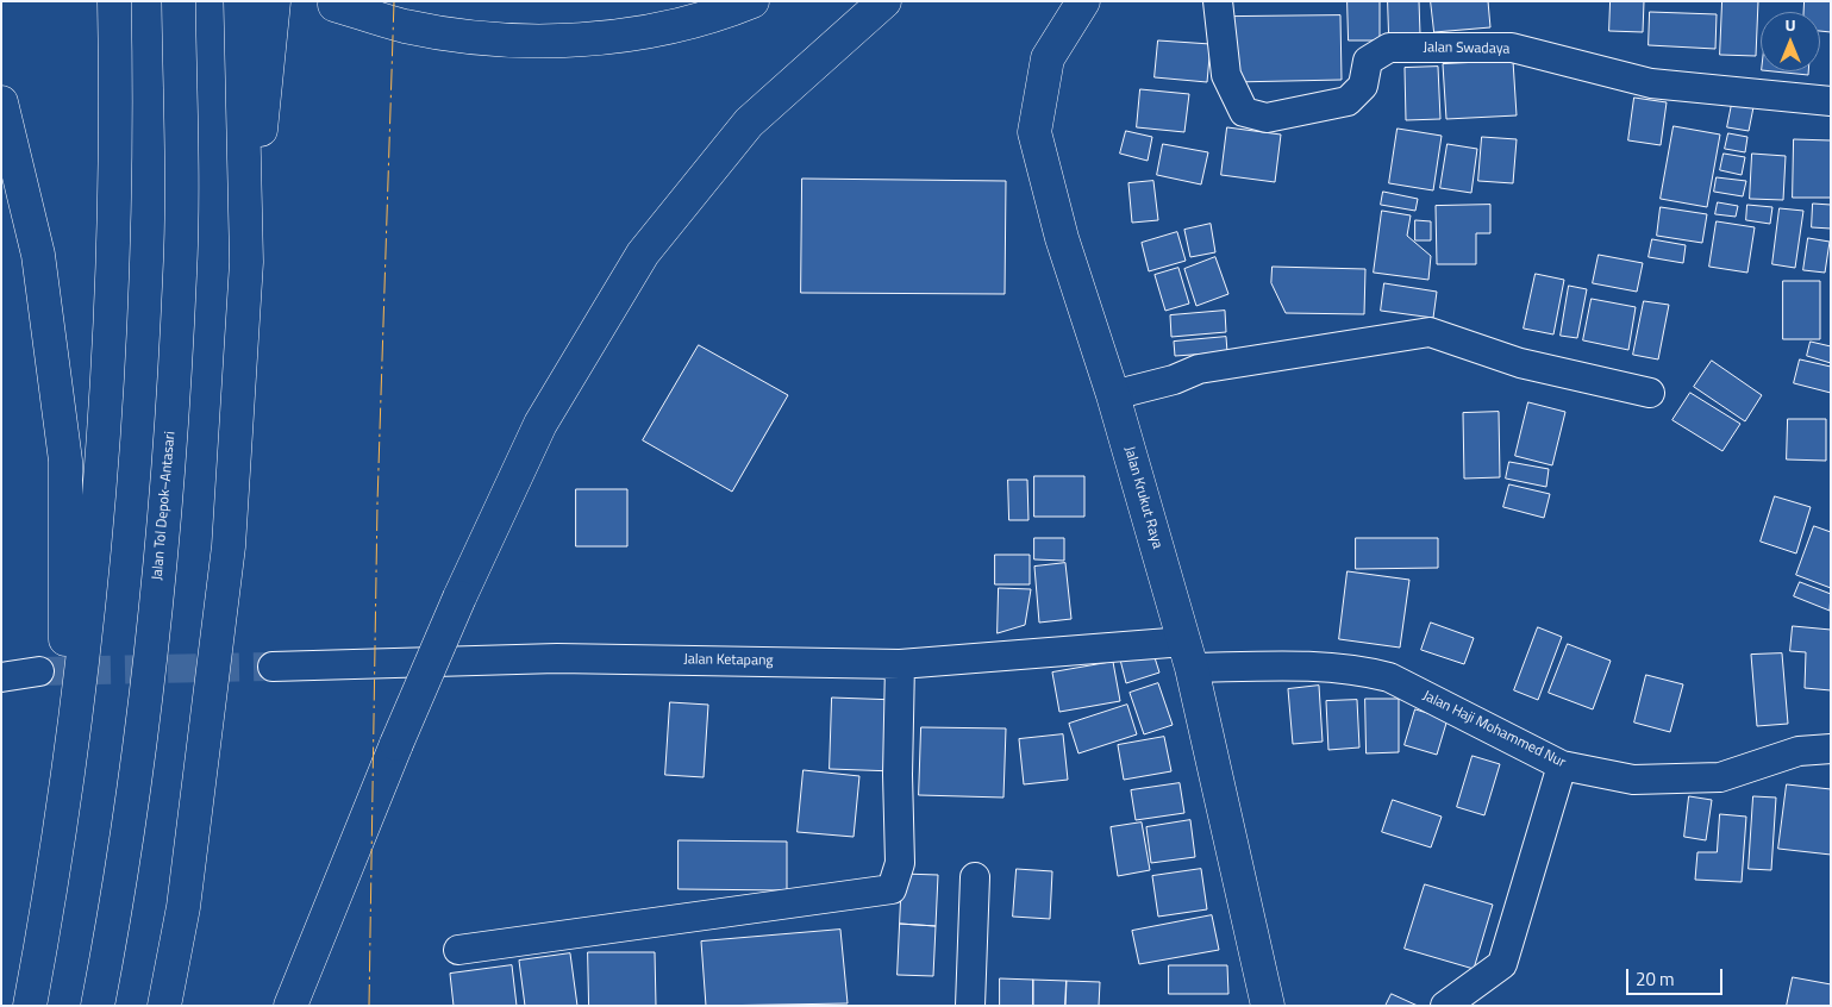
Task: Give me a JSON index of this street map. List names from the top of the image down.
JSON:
{
  "streets": {
    "main road": ["Jalan Krukut Raya", "Jalan Tol Depok–Antasari"],
    "street": ["Jalan Swadaya", "Jalan Ketapang", "Jalan Haji Mohammed Nur"]
  },
  "crossings": [
    ["Jalan Krukut Raya", "Jalan Ketapang"],
    ["Jalan Krukut Raya", "Jalan Haji Mohammed Nur"],
    ["Jalan Ketapang", "Jalan Haji Mohammed Nur"]
  ],
  "scale_bar": "20 m",
  "north": "top"
}
